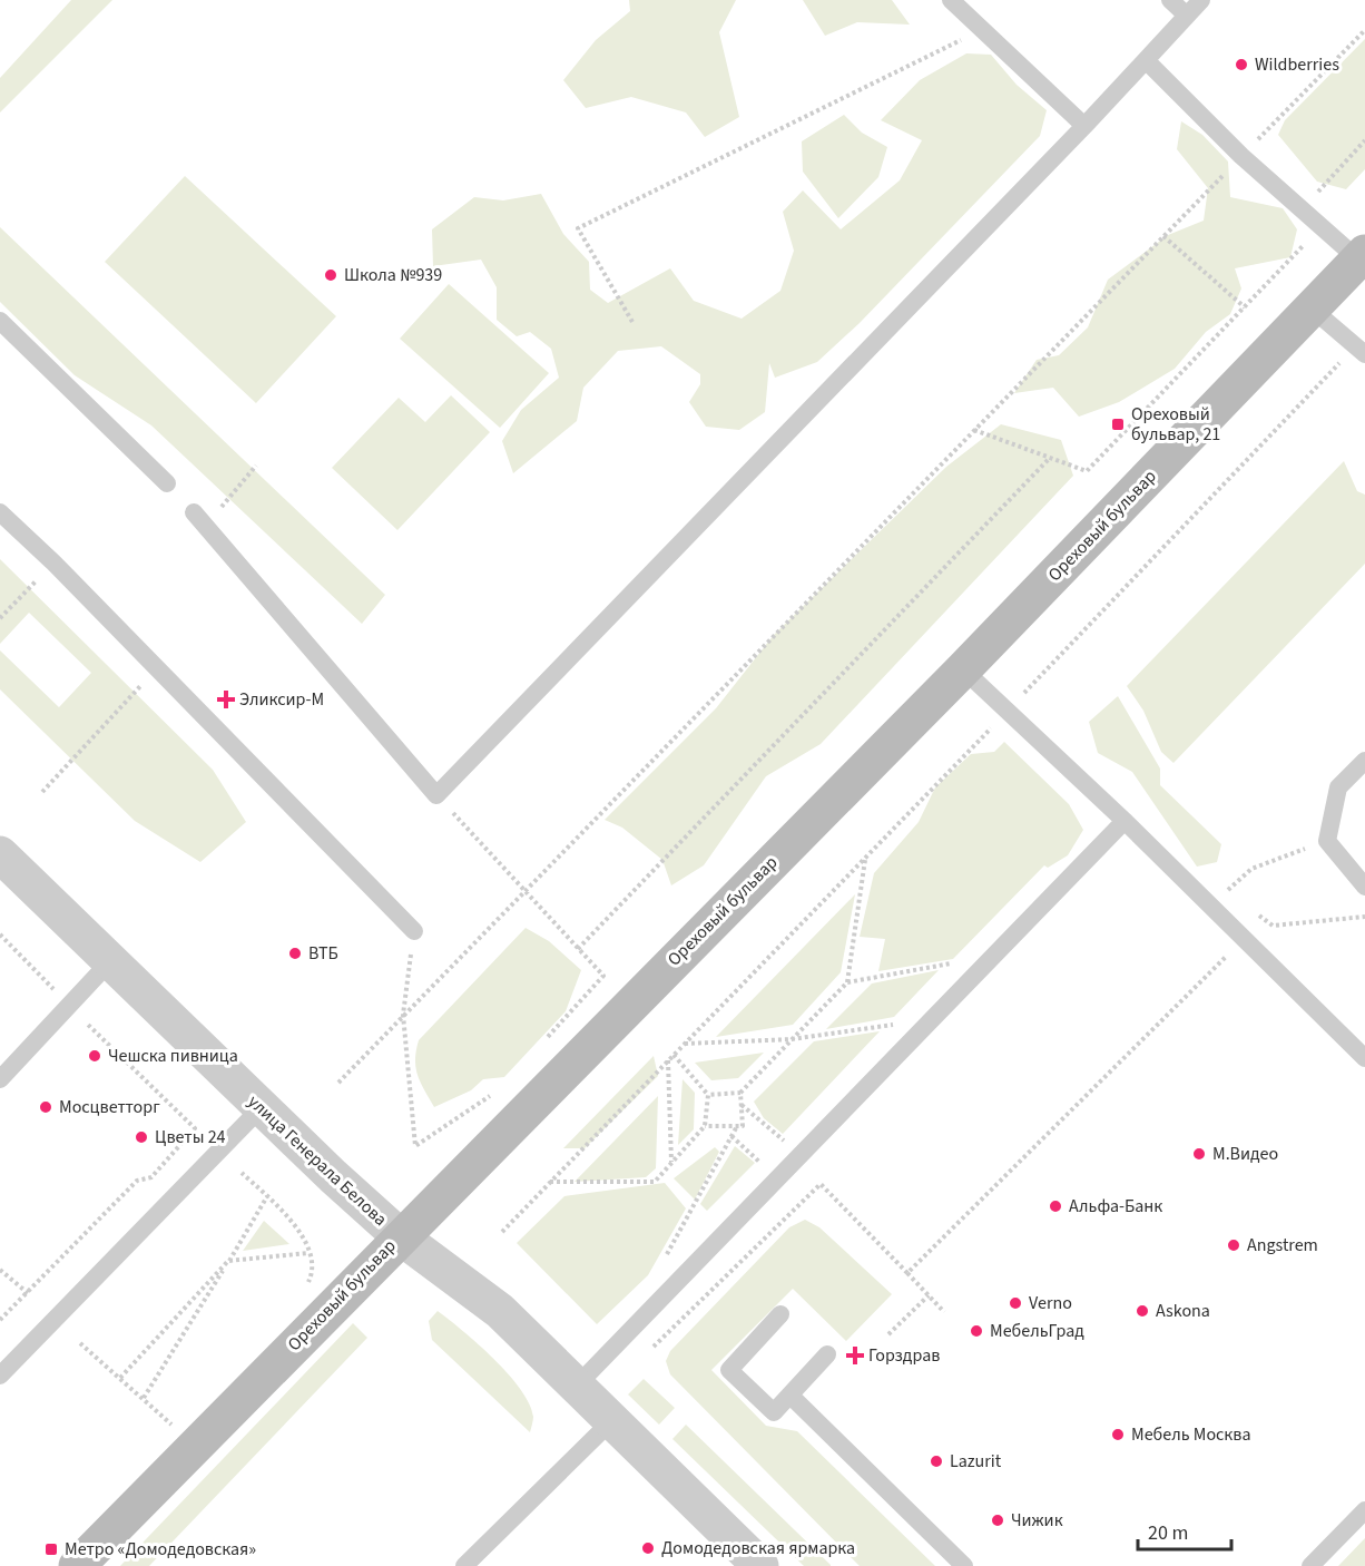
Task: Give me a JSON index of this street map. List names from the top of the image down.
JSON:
{
  "streets": {
    "main road": ["Ореховый бульвар"],
    "street": ["улица Генерала Белова"]
  },
  "crossings": [
    ["Ореховый бульвар", "улица Генерала Белова"]
  ],
  "places": {
    "other": [
      "Wildberries",
      "Школа №939",
      "ВТБ",
      "Чешска пивница",
      "Мосцветторг",
      "Цветы 24",
      "М.Видео",
      "Альфа-Банк",
      "Angstrem",
      "Verno",
      "Askona",
      "МебельГрад",
      "Мебель Москва",
      "Lazurit",
      "Чижик",
      "Домодедовская ярмарка"
    ],
    "transit": ["Ореховый бульвар, 21", "Метро «Домодедовская»"],
    "health": ["Эликсир-М", "Горздрав"]
  },
  "scale_bar": "20 m"
}
